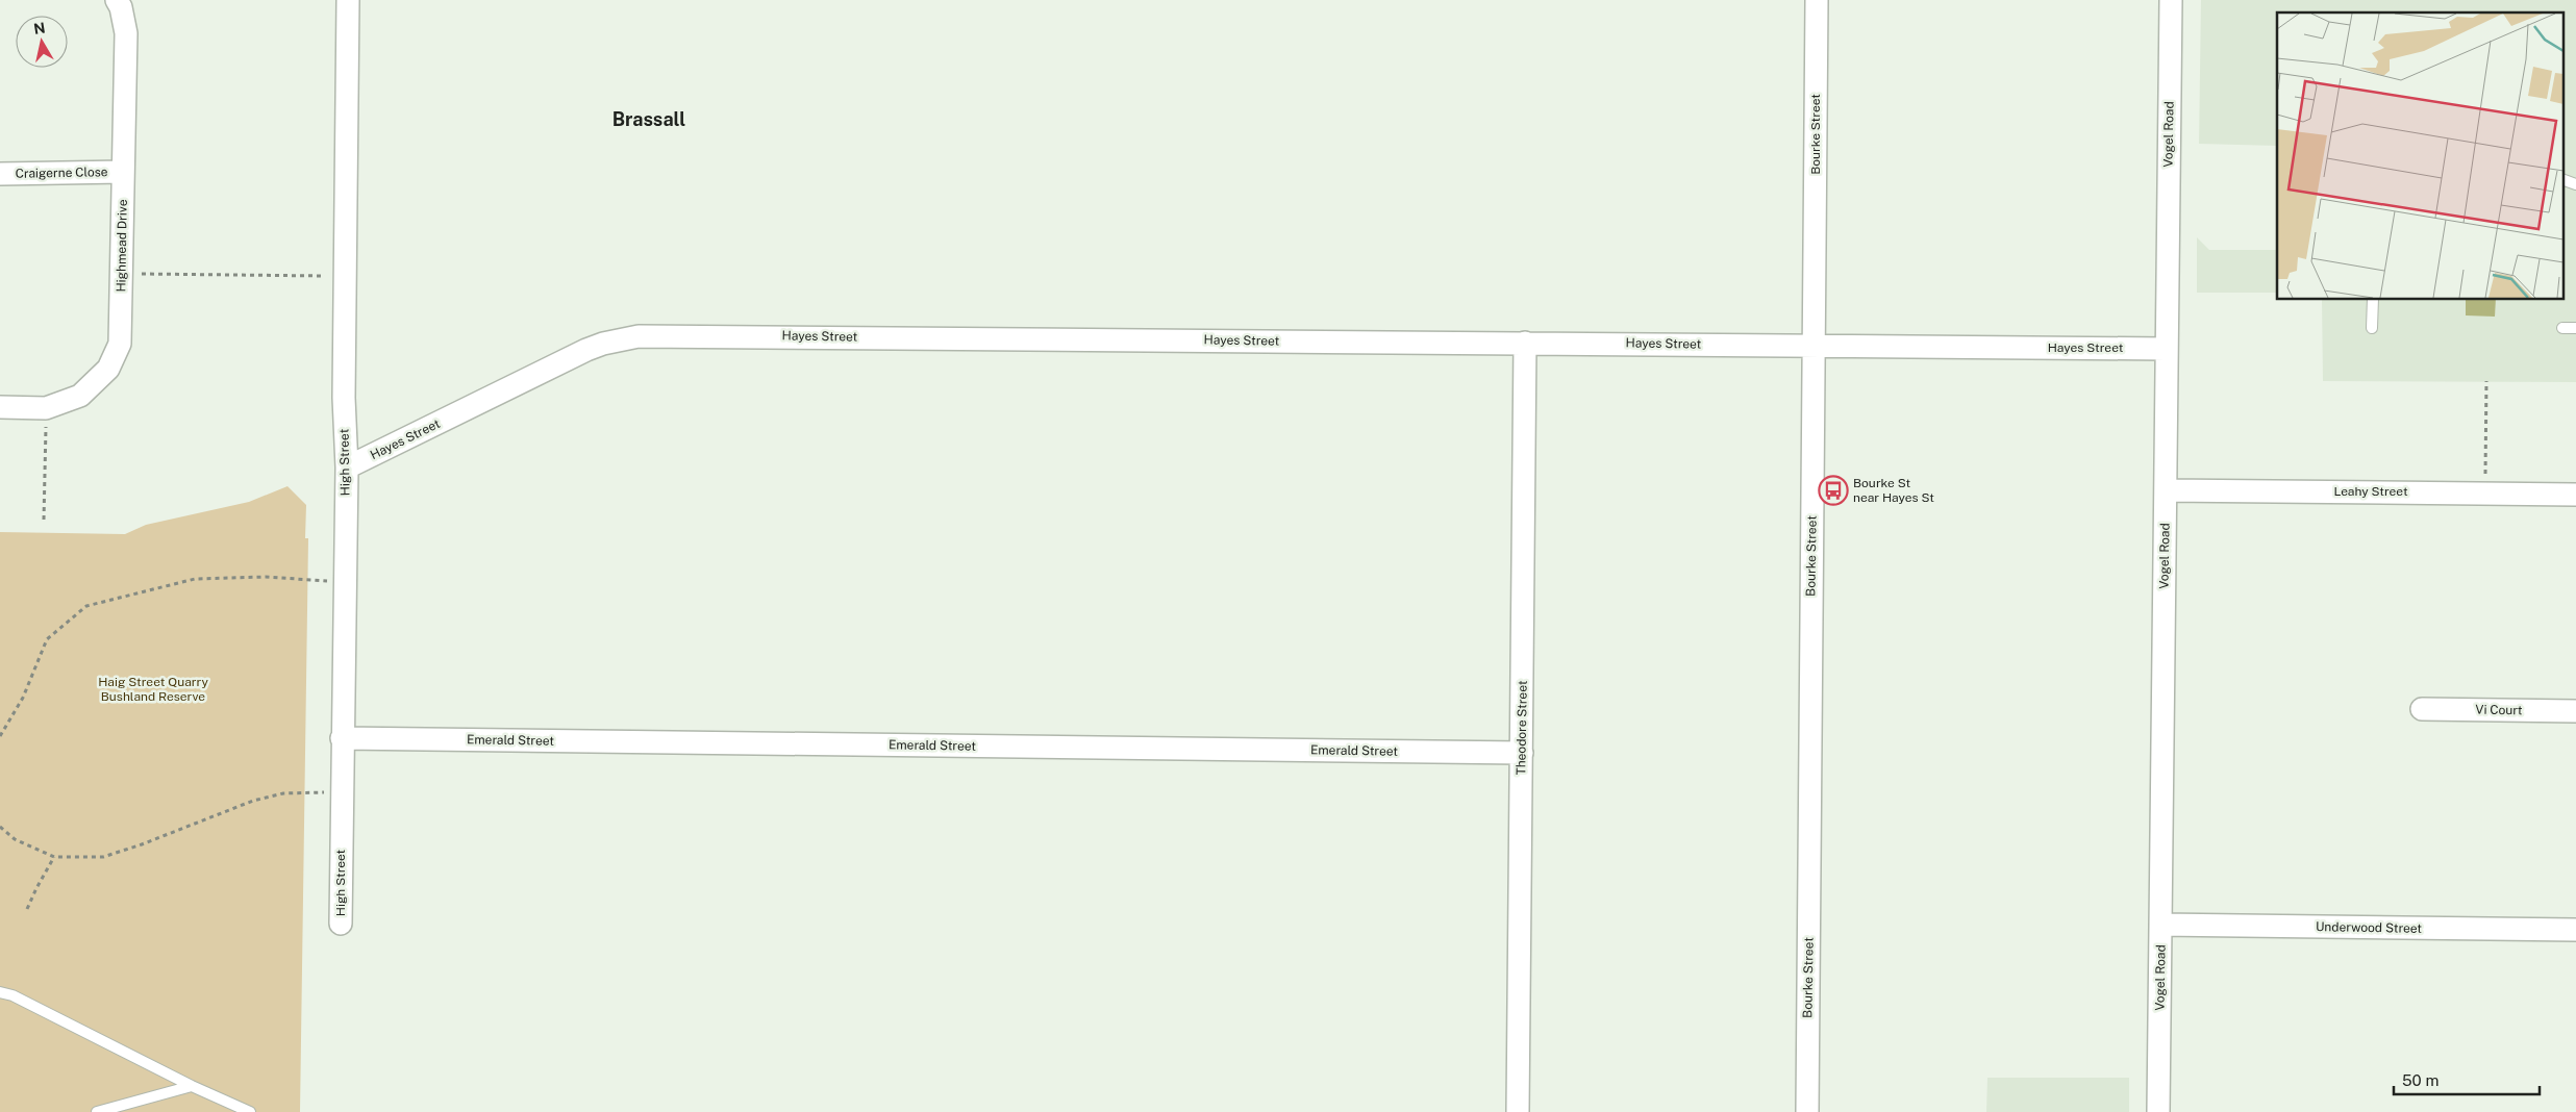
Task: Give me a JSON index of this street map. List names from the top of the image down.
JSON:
{
  "streets": {
    "street": [
      "Bourke Street",
      "Vogel Road",
      "Craigerne Close",
      "Highmead Drive",
      "Hayes Street",
      "High Street",
      "Leahy Street",
      "Vi Court",
      "Theodore Street",
      "Emerald Street",
      "Underwood Street"
    ]
  },
  "crossings": [
    ["Bourke Street", "Hayes Street"],
    ["Vogel Road", "Hayes Street"],
    ["Vogel Road", "Leahy Street"],
    ["Vogel Road", "Underwood Street"],
    ["Craigerne Close", "Highmead Drive"],
    ["Hayes Street", "High Street"],
    ["Hayes Street", "Theodore Street"],
    ["High Street", "Emerald Street"],
    ["Theodore Street", "Emerald Street"]
  ],
  "districts": ["Brassall"],
  "parks": ["Haig Street Quarry Bushland Reserve"],
  "places": {
    "bus stop": ["Bourke St near Hayes St"]
  },
  "scale_bar": "50 m",
  "north": "top"
}
